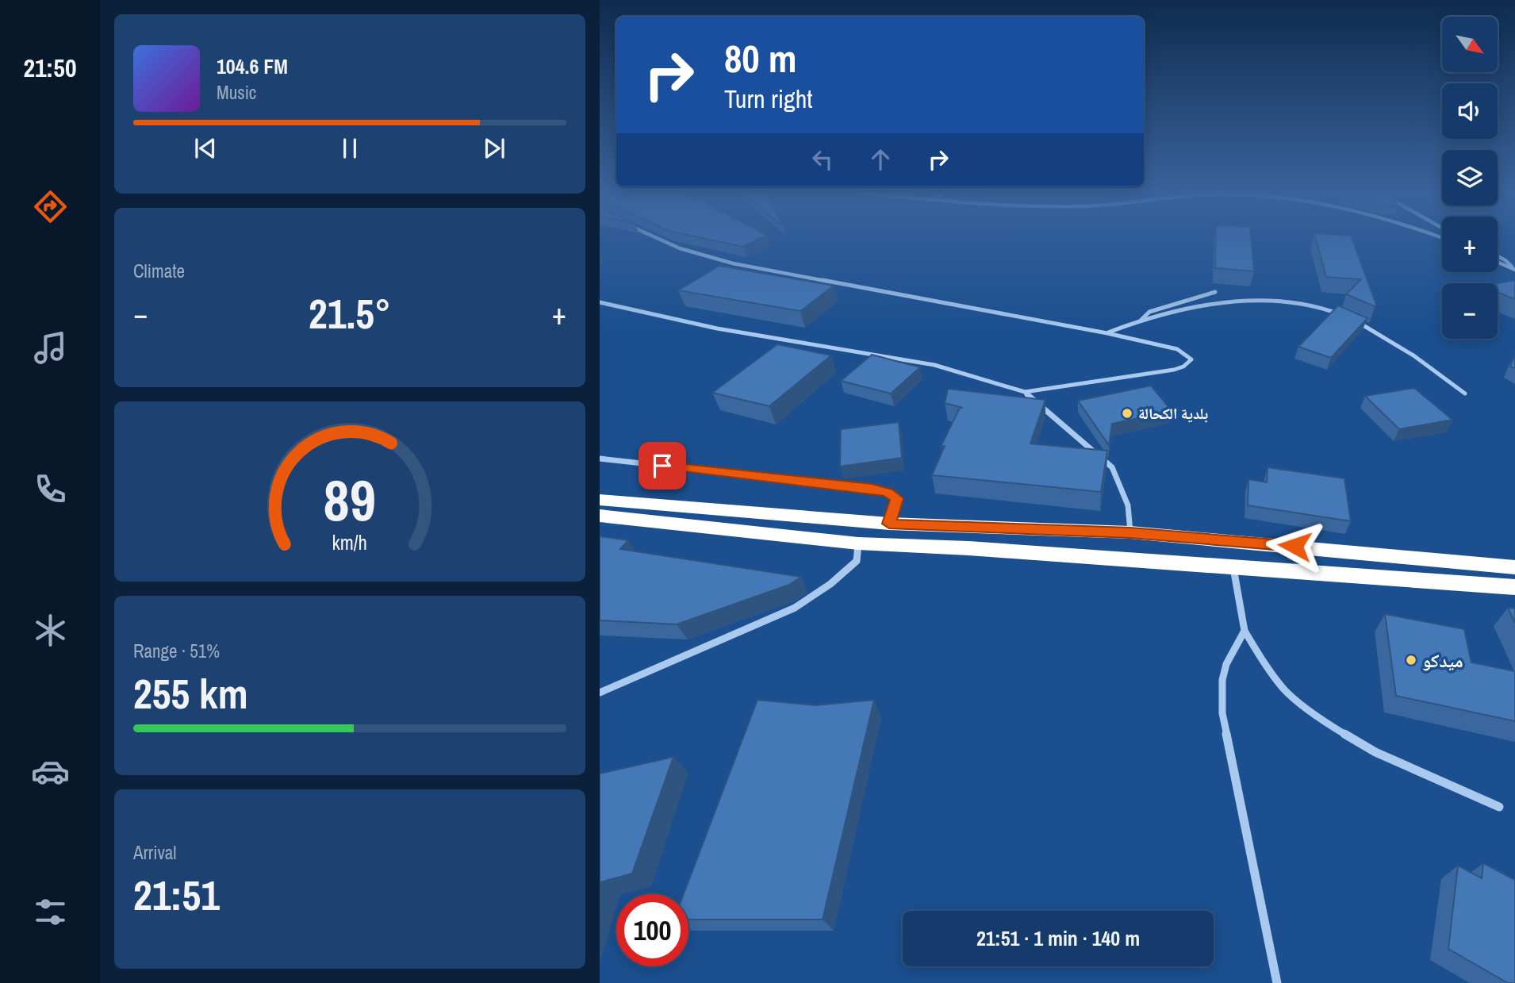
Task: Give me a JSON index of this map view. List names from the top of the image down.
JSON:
{
  "places": ["بلدية الكحالة", "ميدكو"],
  "north": "bottom right",
  "page": {
    "tabs": "21:50",
    "map_buttons": ["+", "−"],
    "turn": ["80 m", "Turn right"],
    "song": ["104.6 FM", "Music"],
    "tile": [
      "Climate",
      ["Range · 51%", "255 km"],
      ["Arrival", "21:51"]
    ],
    "heat": ["−", "21.5°", "+"],
    "limit": "100",
    "trip": "21:51 · 1 min · 140 m",
    "gauge": ["89", "km/h"]
  }
}
